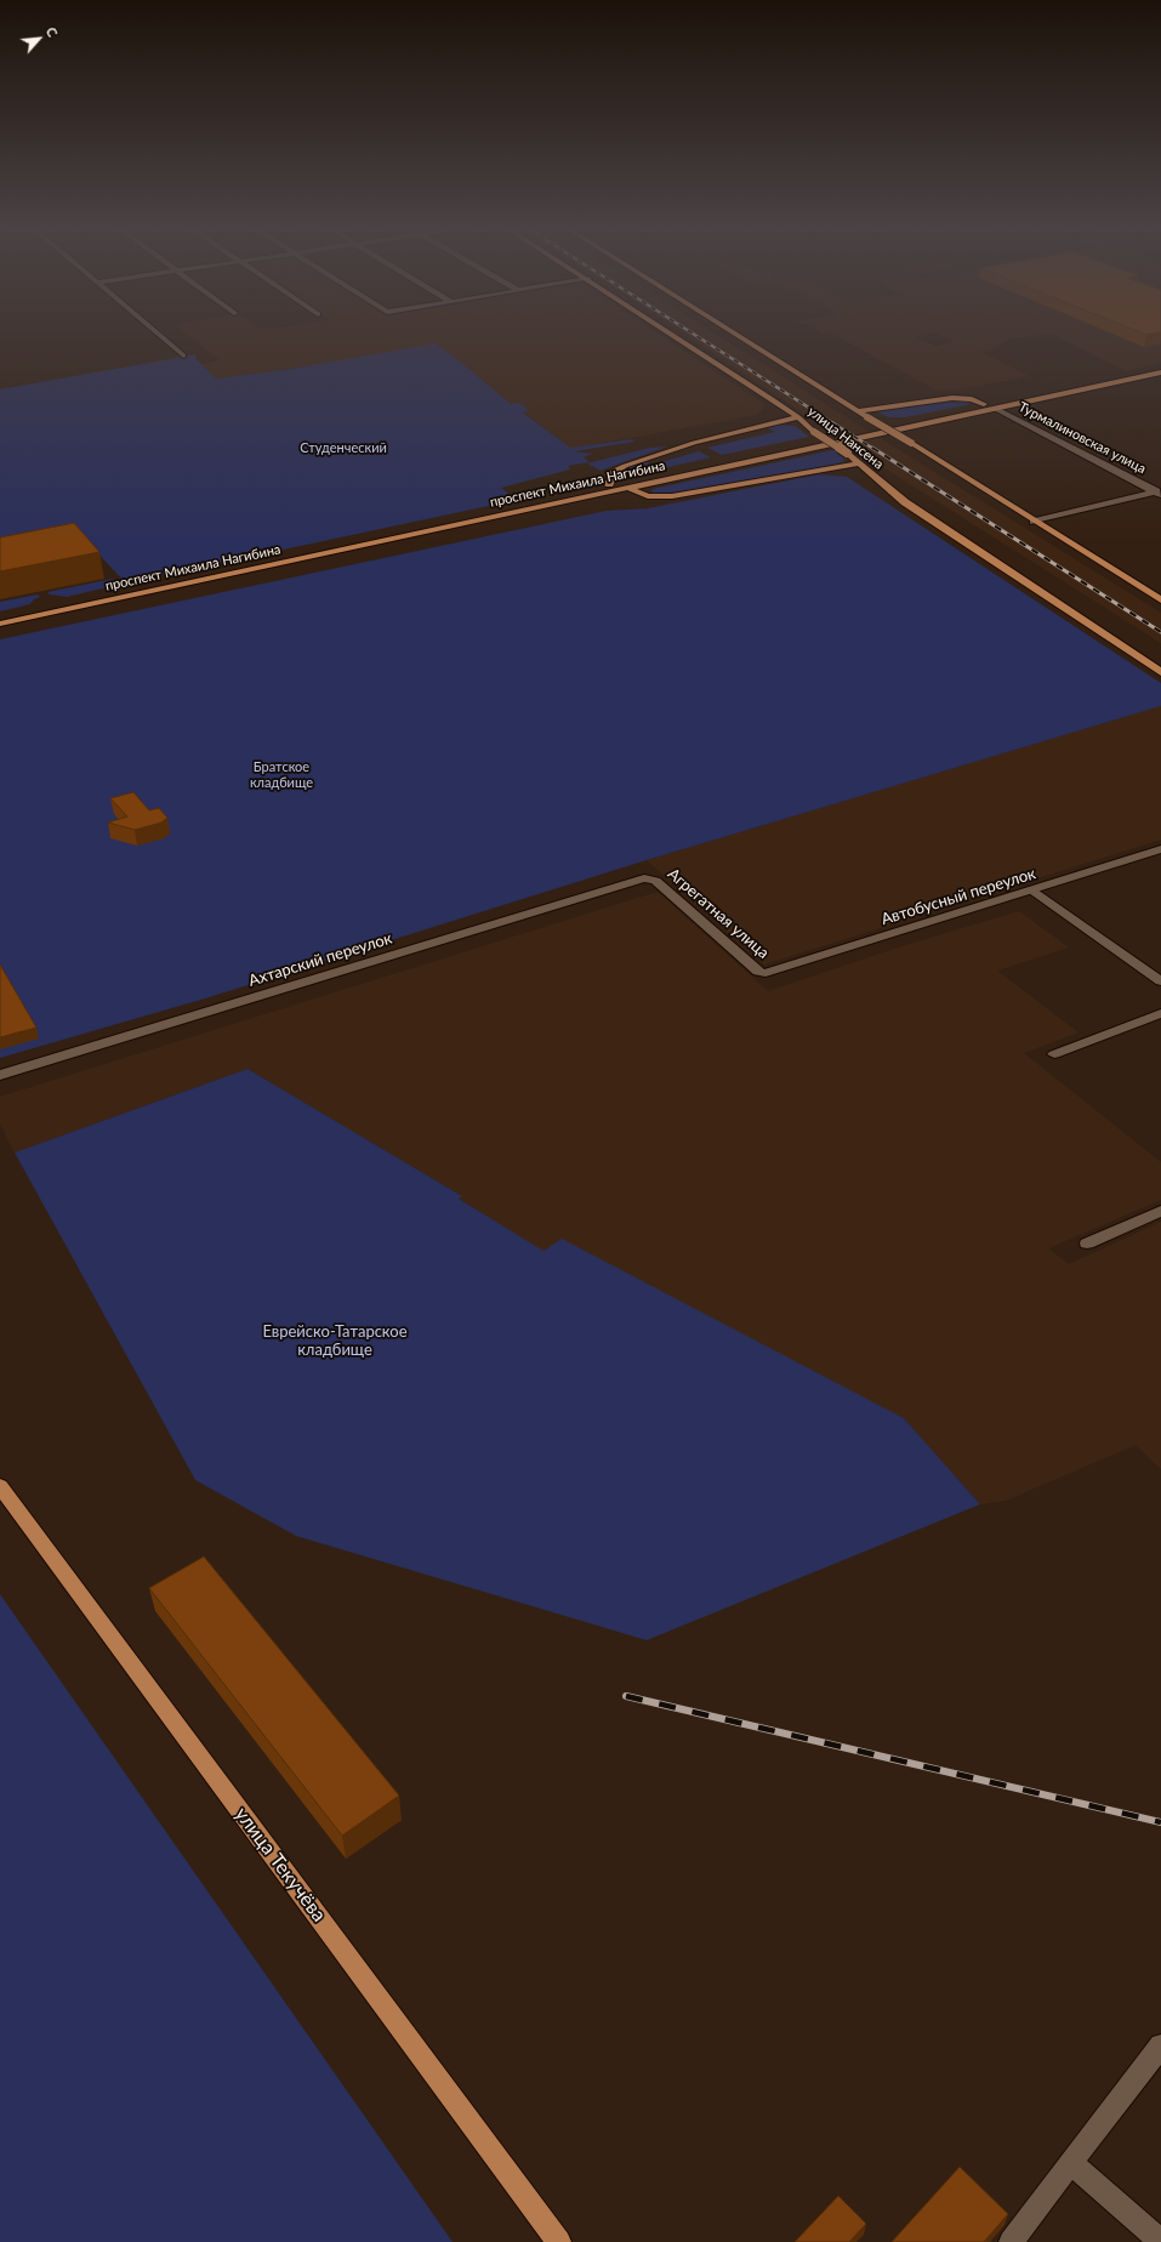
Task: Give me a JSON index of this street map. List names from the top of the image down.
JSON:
{
  "streets": {
    "main road": ["улица Нансена", "проспект Михаила Нагибина", "улица Текучёва"],
    "street": [
      "Турмалиновская улица",
      "Автобусный переулок",
      "Агрегатная улица",
      "Ахтарский переулок"
    ]
  },
  "crossings": [
    ["улица Нансена", "Турмалиновская улица"],
    ["Турмалиновская улица", "проспект Михаила Нагибина"],
    ["Автобусный переулок", "Агрегатная улица"],
    ["Агрегатная улица", "Ахтарский переулок"]
  ],
  "parks": ["Студенческий", "Братское кладбище", "Еврейско-Татарское кладбище"],
  "north": "top right"
}
